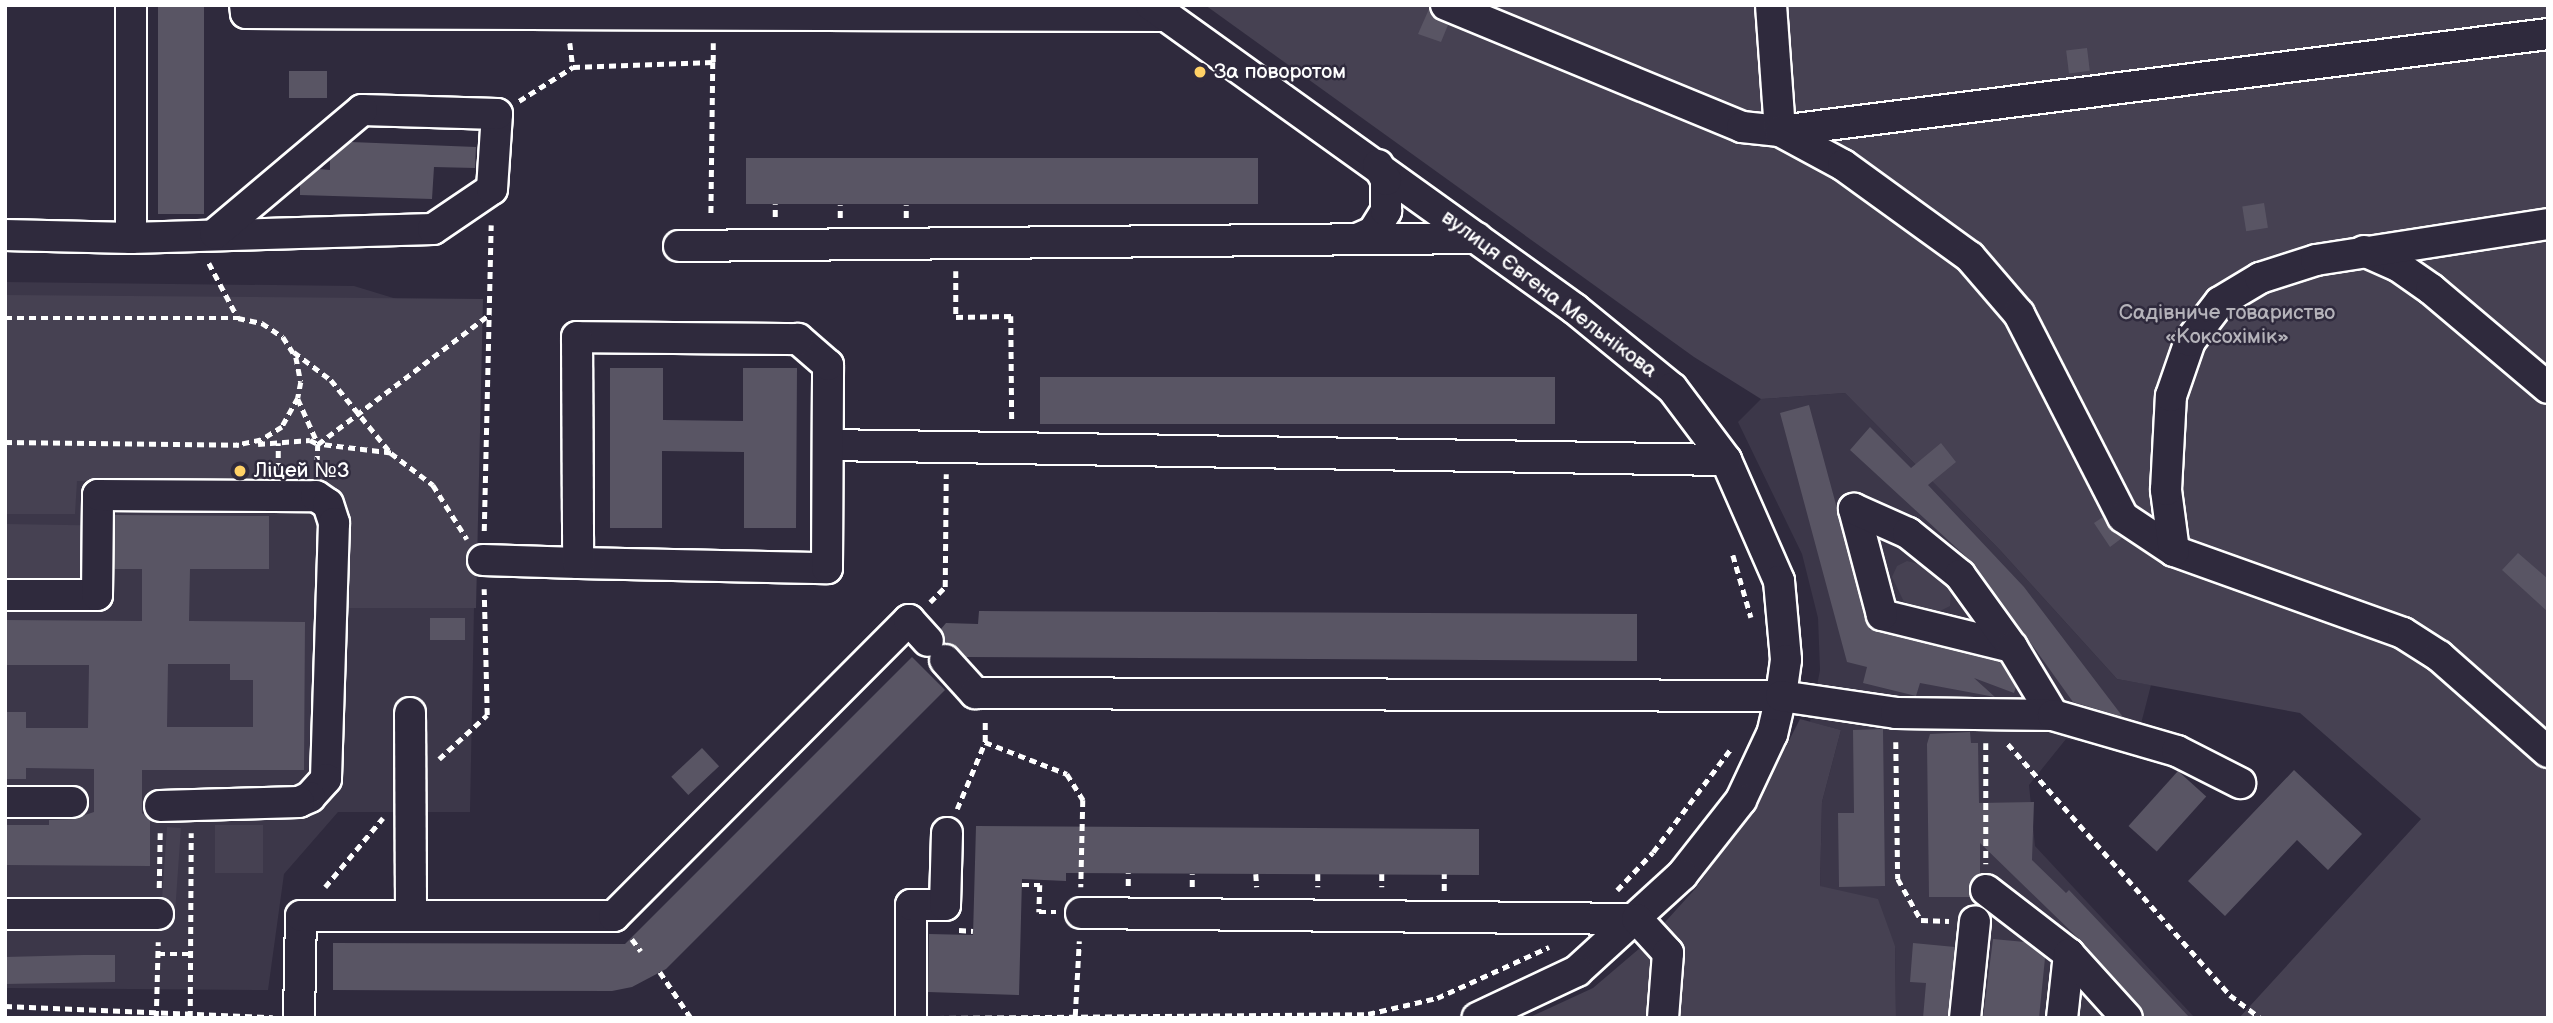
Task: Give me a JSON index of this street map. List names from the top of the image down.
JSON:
{
  "streets": {
    "street": ["вулиця Євгена Мельнікова"]
  },
  "parks": ["Садівниче товариство «Коксохімік»"],
  "places": ["За поворотом", "Ліцей №3"]
}
